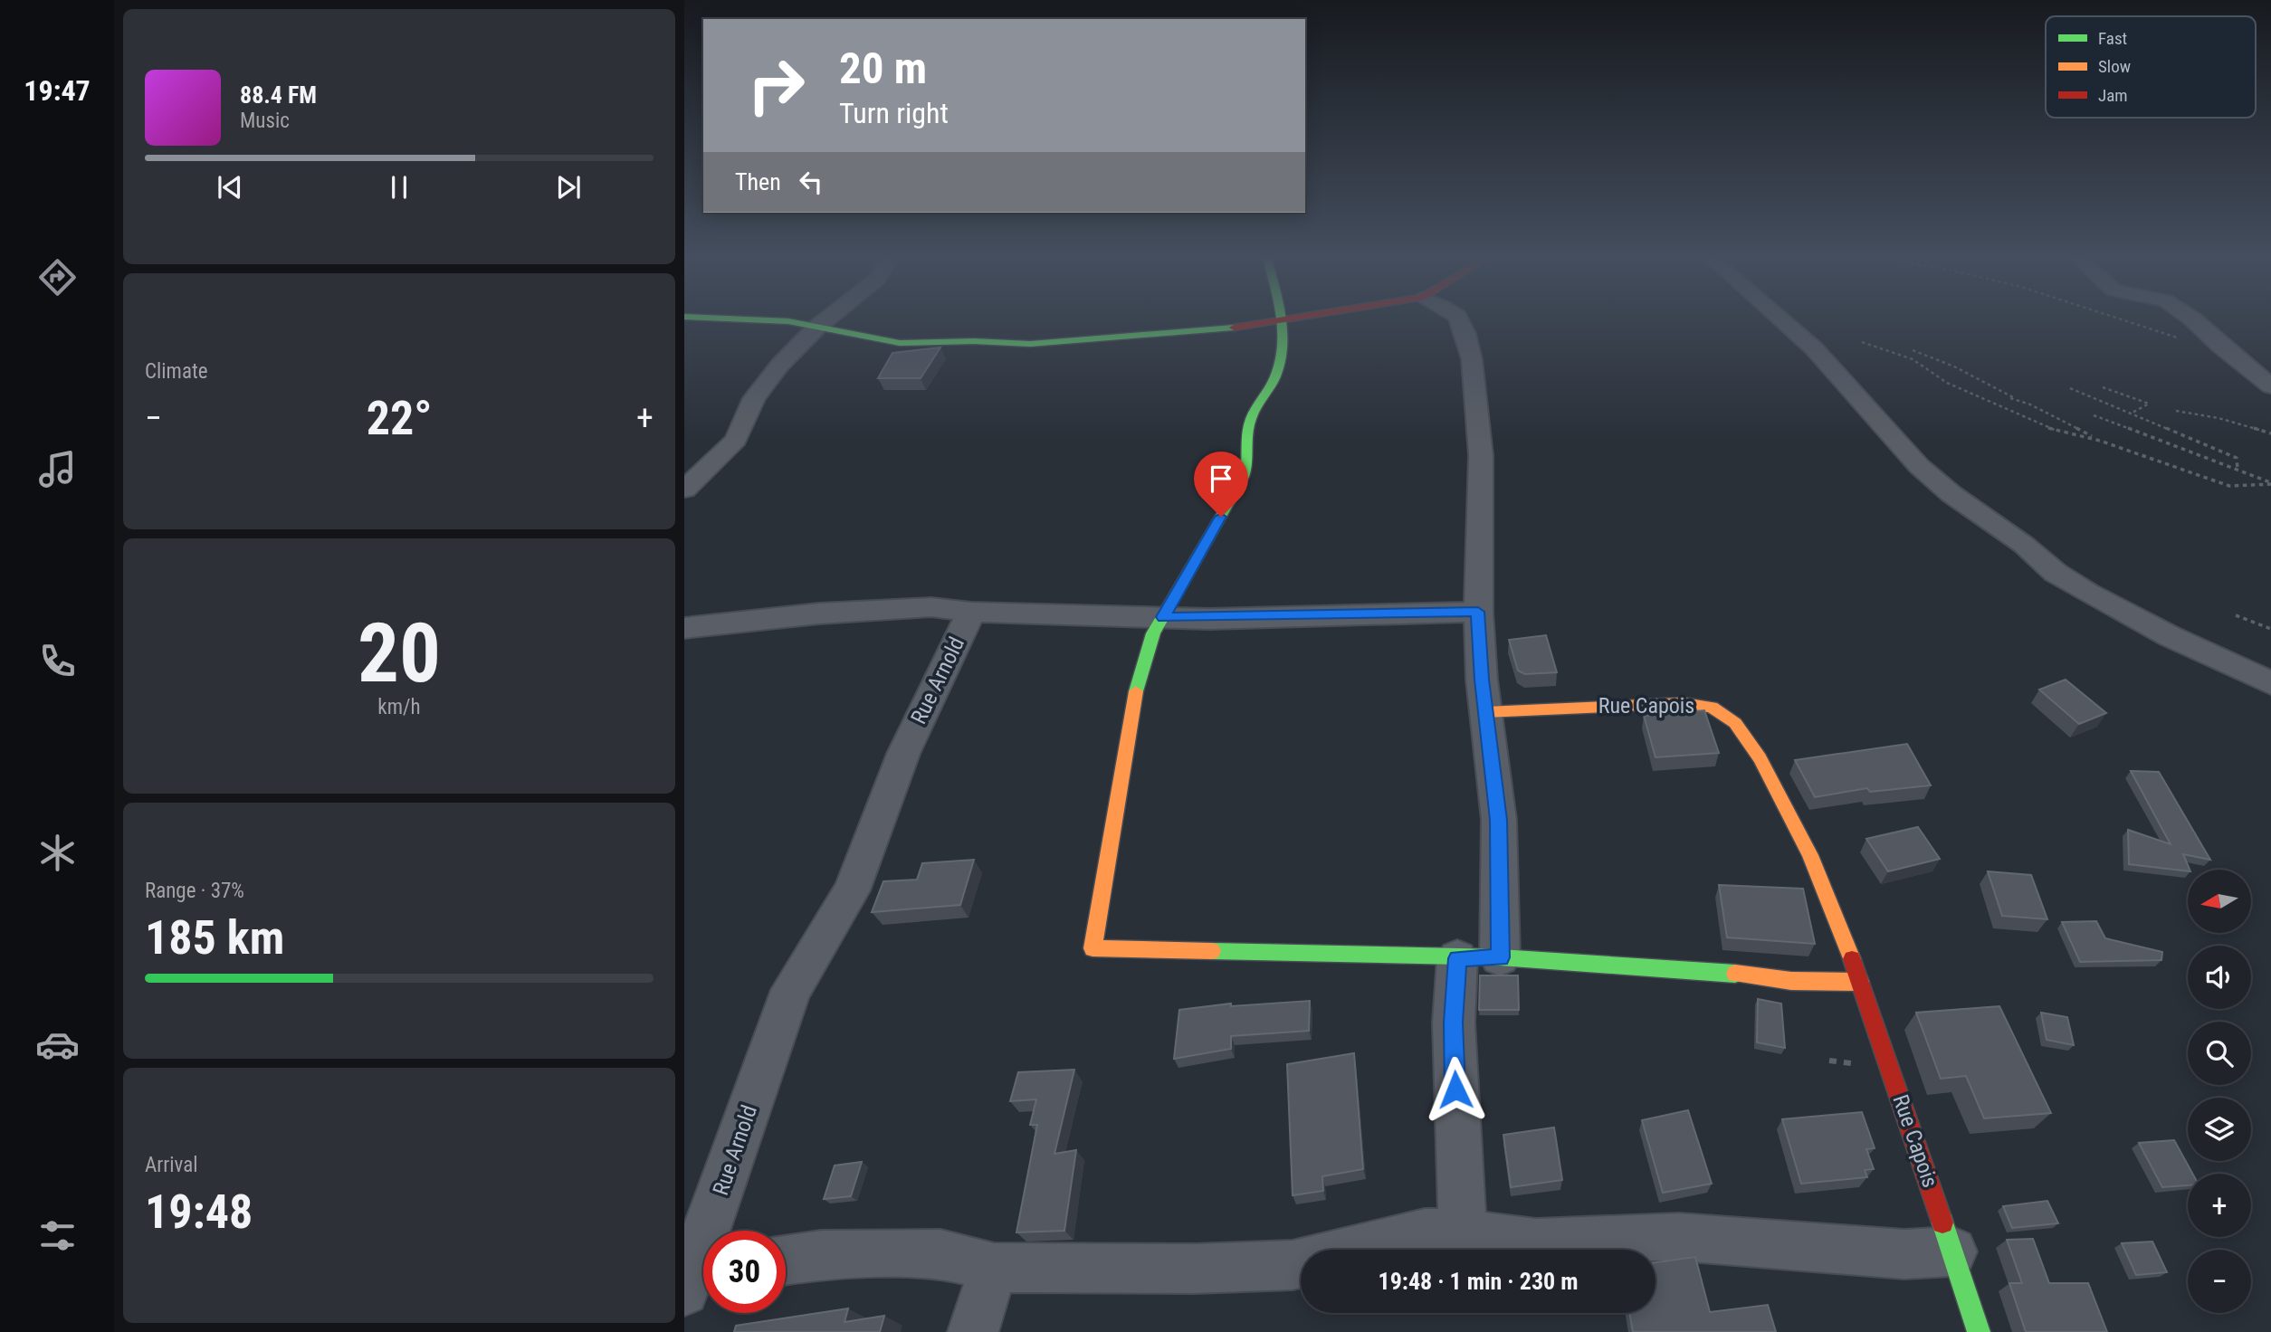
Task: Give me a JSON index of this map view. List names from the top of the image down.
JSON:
{
  "streets": {
    "street": ["Rue Arnold", "Rue Capois"]
  },
  "legend": ["Fast", "Slow", "Jam"],
  "north": "left",
  "page": {
    "tabs": "19:47",
    "turn": ["20 m", "Turn right"],
    "song": ["88.4 FM", "Music"],
    "then": "Then",
    "tile": [
      "Climate",
      ["20", "km/h"],
      ["Range · 37%", "185 km"],
      ["Arrival", "19:48"]
    ],
    "heat": ["−", "22°", "+"],
    "map_buttons": ["+", "−"],
    "limit": "30",
    "trip": "19:48 · 1 min · 230 m"
  }
}
